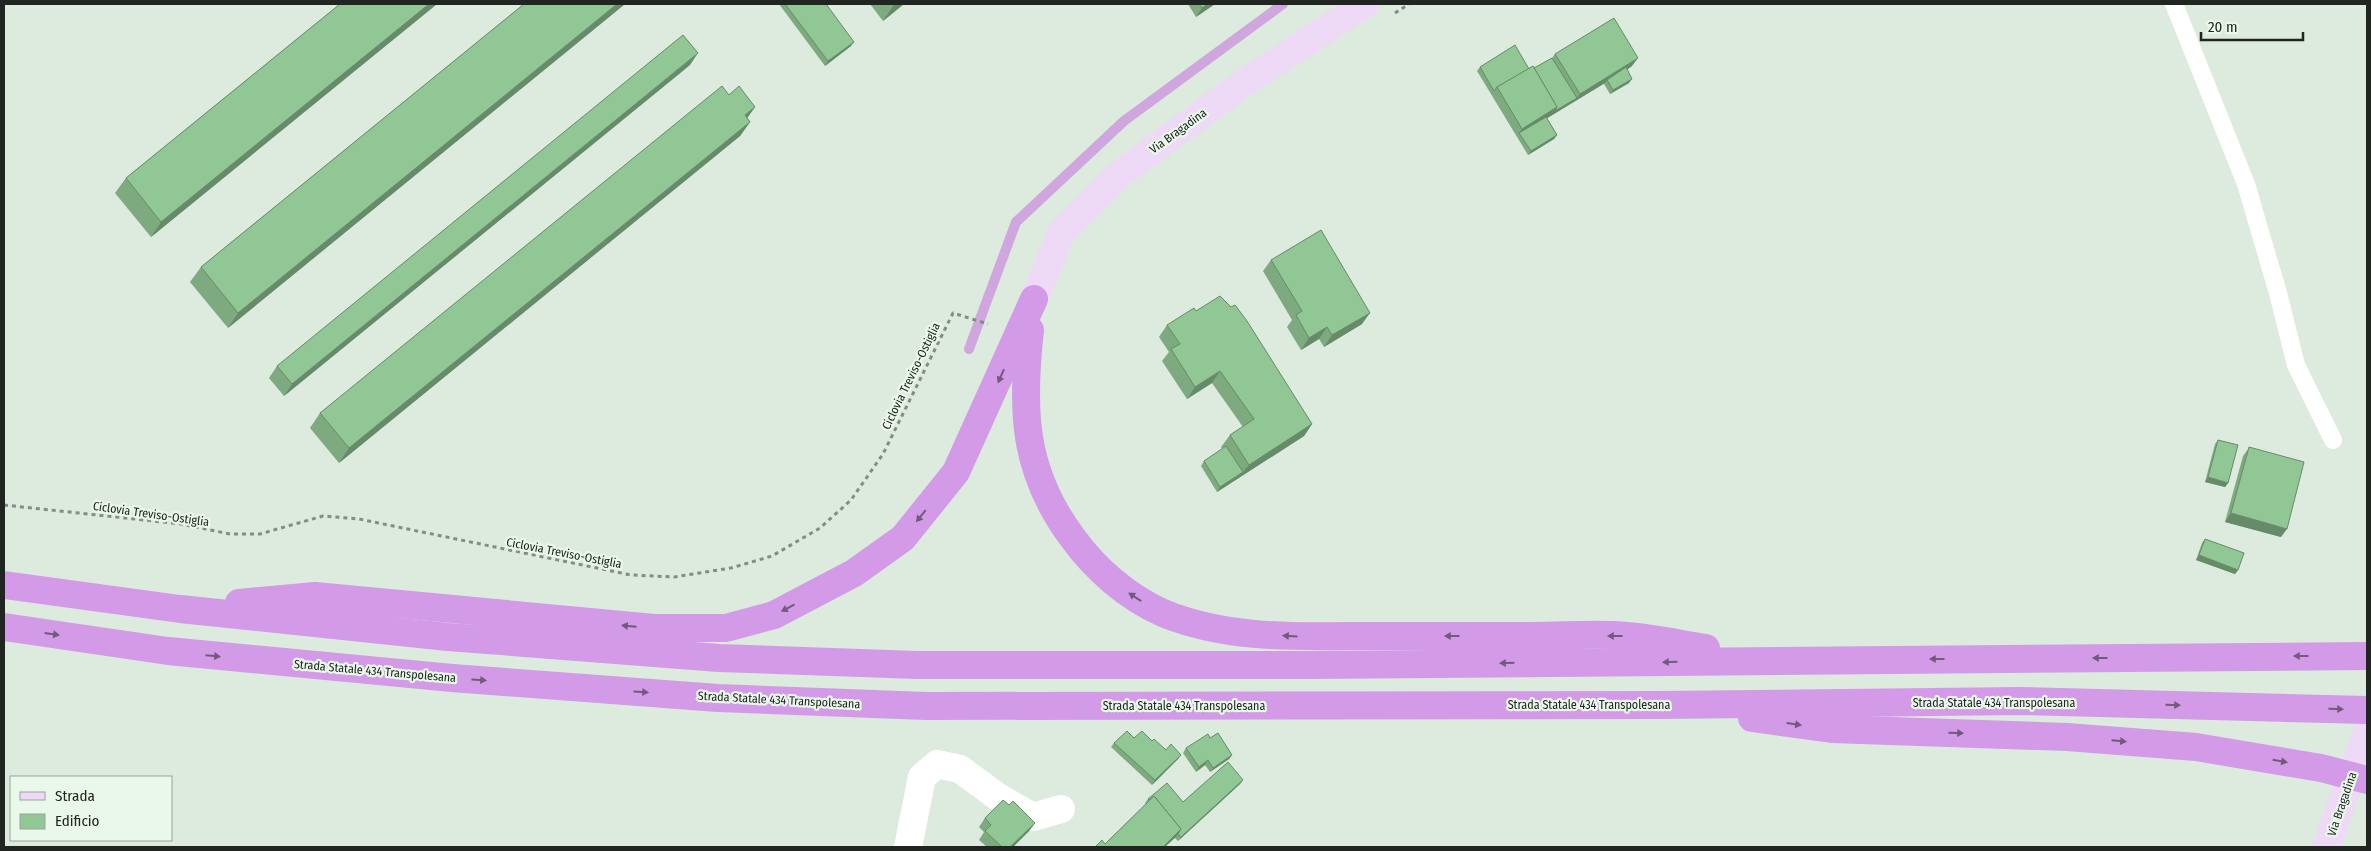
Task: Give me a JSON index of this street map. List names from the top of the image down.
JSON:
{
  "streets": {
    "highway": ["Strada Statale 434 Transpolesana"],
    "main road": ["Via Bragadina"],
    "path": ["Ciclovia Treviso-Ostiglia"]
  },
  "legend": ["Strada", "Edificio"],
  "scale_bar": "20 m"
}
